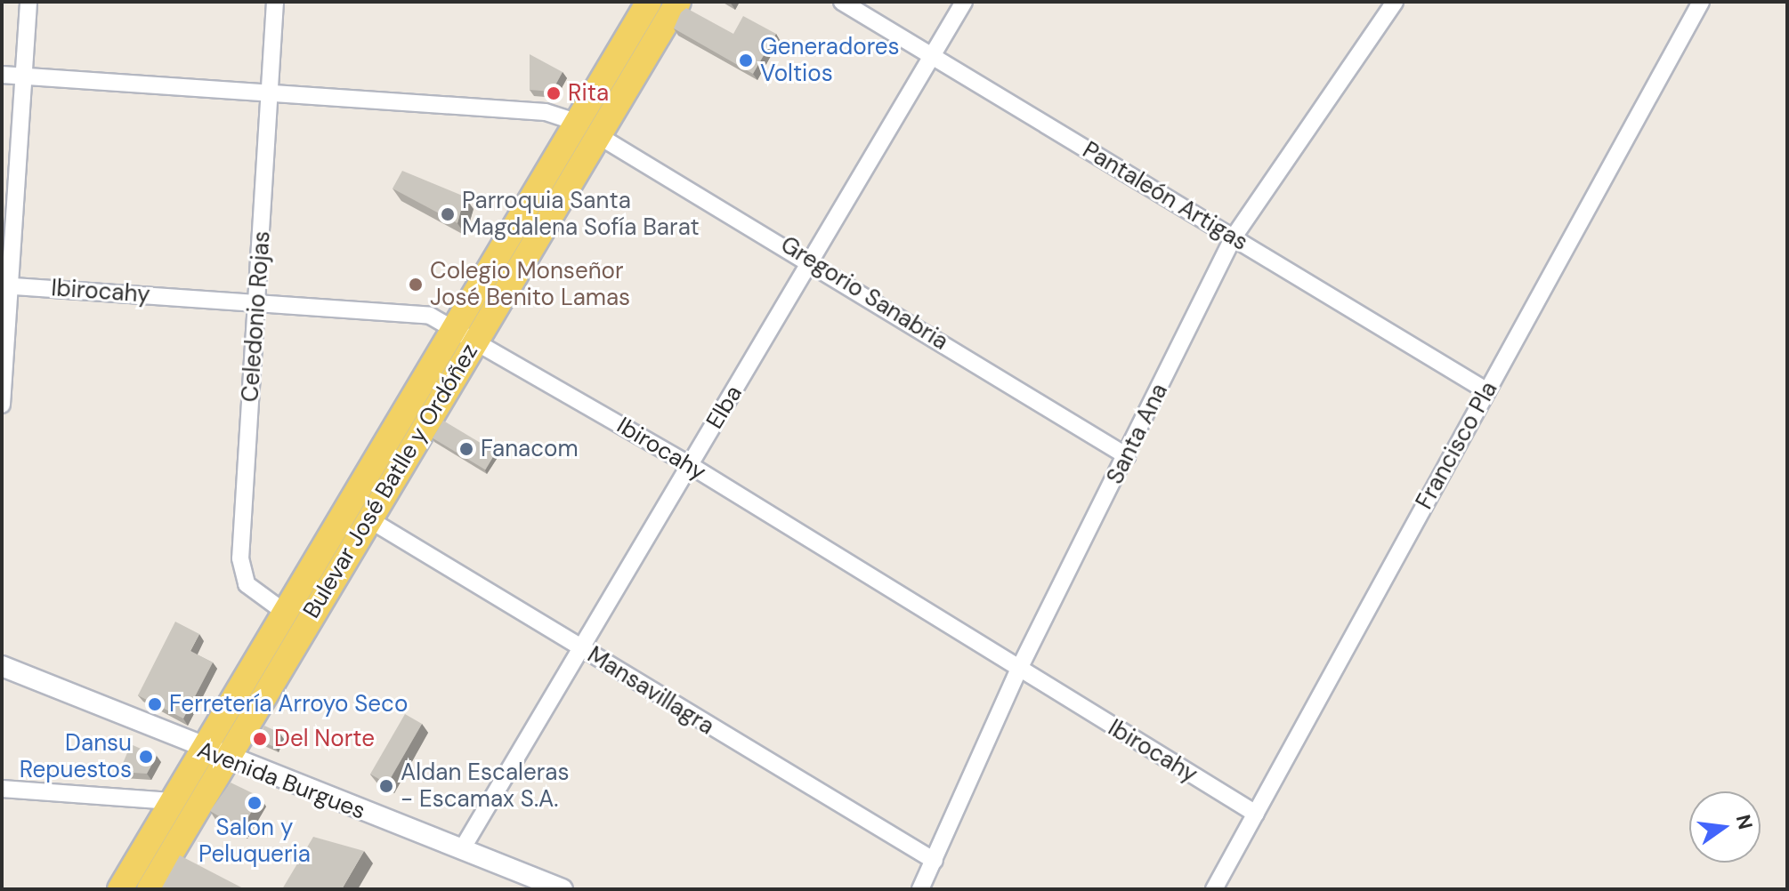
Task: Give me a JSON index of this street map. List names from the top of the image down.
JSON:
{
  "streets": {
    "main road": ["Bulevar José Batlle y Ordóñez"],
    "street": [
      "Pantaleón Artigas",
      "Ibirocahy",
      "Gregorio Sanabria",
      "Celedonio Rojas",
      "Elba",
      "Santa Ana",
      "Francisco Pla",
      "Mansavillagra",
      "Avenida Burgues"
    ]
  },
  "crossings": [
    ["Pantaleón Artigas", "Elba"],
    ["Pantaleón Artigas", "Santa Ana"],
    ["Pantaleón Artigas", "Francisco Pla"],
    ["Ibirocahy", "Celedonio Rojas"],
    ["Ibirocahy", "Elba"],
    ["Ibirocahy", "Santa Ana"],
    ["Ibirocahy", "Francisco Pla"],
    ["Ibirocahy", "Bulevar José Batlle y Ordóñez"],
    ["Gregorio Sanabria", "Elba"],
    ["Gregorio Sanabria", "Santa Ana"],
    ["Gregorio Sanabria", "Bulevar José Batlle y Ordóñez"],
    ["Celedonio Rojas", "Bulevar José Batlle y Ordóñez"],
    ["Elba", "Mansavillagra"],
    ["Elba", "Avenida Burgues"],
    ["Santa Ana", "Mansavillagra"],
    ["Bulevar José Batlle y Ordóñez", "Mansavillagra"],
    ["Bulevar José Batlle y Ordóñez", "Avenida Burgues"]
  ],
  "places": [
    "Generadores Voltios",
    "Rita",
    "Parroquia Santa Magdalena Sofía Barat",
    "Colegio Monseñor José Benito Lamas",
    "Fanacom",
    "Ferretería Arroyo Seco",
    "Del Norte",
    "Dansu Repuestos",
    "Aldan Escaleras - Escamax S.A.",
    "Salon y Peluqueria"
  ],
  "north": "right"
}
